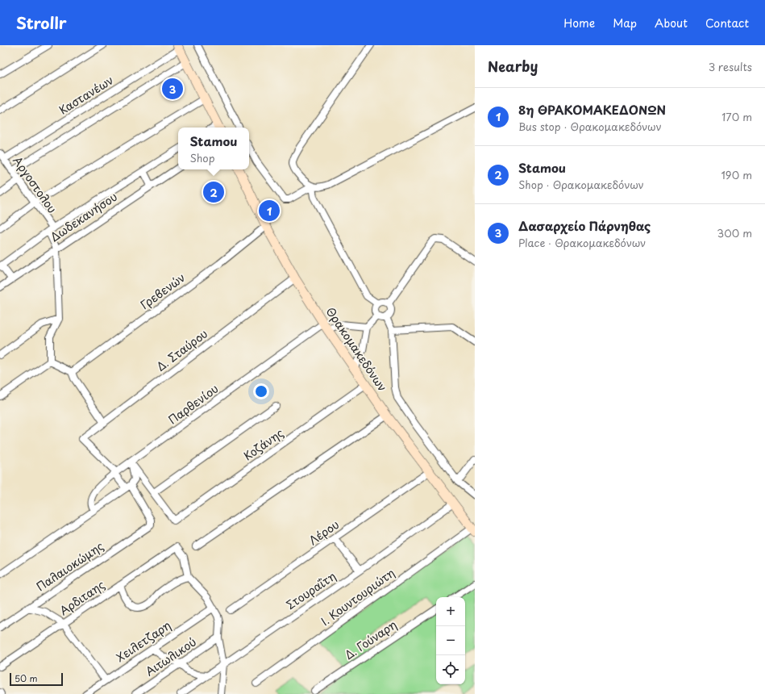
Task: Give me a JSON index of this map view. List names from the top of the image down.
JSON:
{
  "streets": {
    "main road": ["Θρακομακεδόνων"],
    "street": [
      "Καστανέων",
      "Αργοστολου",
      "Δωδεκανήσου",
      "Γρεβενών",
      "Δ. Σταύρου",
      "Παρθενίου",
      "Κοζάνης",
      "Λέρου",
      "Παλαιοκώμης",
      "Στουραΐτη",
      "Ι. Κουντουριώτη",
      "Αρδιταης",
      "Δ. Γούναρη",
      "Χειλετζαρη",
      "Αιτωλικού"
    ]
  },
  "crossings": [
    ["Καστανέων", "Αργοστολου"],
    ["Αργοστολου", "Δωδεκανήσου"],
    ["Γρεβενών", "Θρακομακεδόνων"],
    ["Θρακομακεδόνων", "Δ. Σταύρου"],
    ["Θρακομακεδόνων", "Παρθενίου"],
    ["Θρακομακεδόνων", "Κοζάνης"],
    ["Θρακομακεδόνων", "Λέρου"],
    ["Θρακομακεδόνων", "Στουραΐτη"],
    ["Θρακομακεδόνων", "Ι. Κουντουριώτη"],
    ["Δ. Σταύρου", "Παρθενίου"]
  ],
  "scale_bar": "50 m",
  "page": {
    "header": "Strollr",
    "nav": [
      "Home",
      "Map",
      "About",
      "Contact"
    ],
    "heading": ["Nearby", "3 results"],
    "pins": ["3", "2", "1"],
    "list": [
      {
        "mark": "1",
        "name": "8η ΘΡΑΚΟΜΑΚΕΔΟΝΩΝ",
        "note": "Bus stop · Θρακομακεδόνων",
        "value": "170 m"
      },
      {
        "mark": "2",
        "name": "Stamou",
        "note": "Shop · Θρακομακεδόνων",
        "value": "190 m"
      },
      {
        "mark": "3",
        "name": "Δασαρχείο Πάρνηθας",
        "note": "Place · Θρακομακεδόνων",
        "value": "300 m"
      }
    ],
    "popup": ["Stamou", "Shop"],
    "map_buttons": ["+", "−"],
    "scale": "50 m"
  }
}
